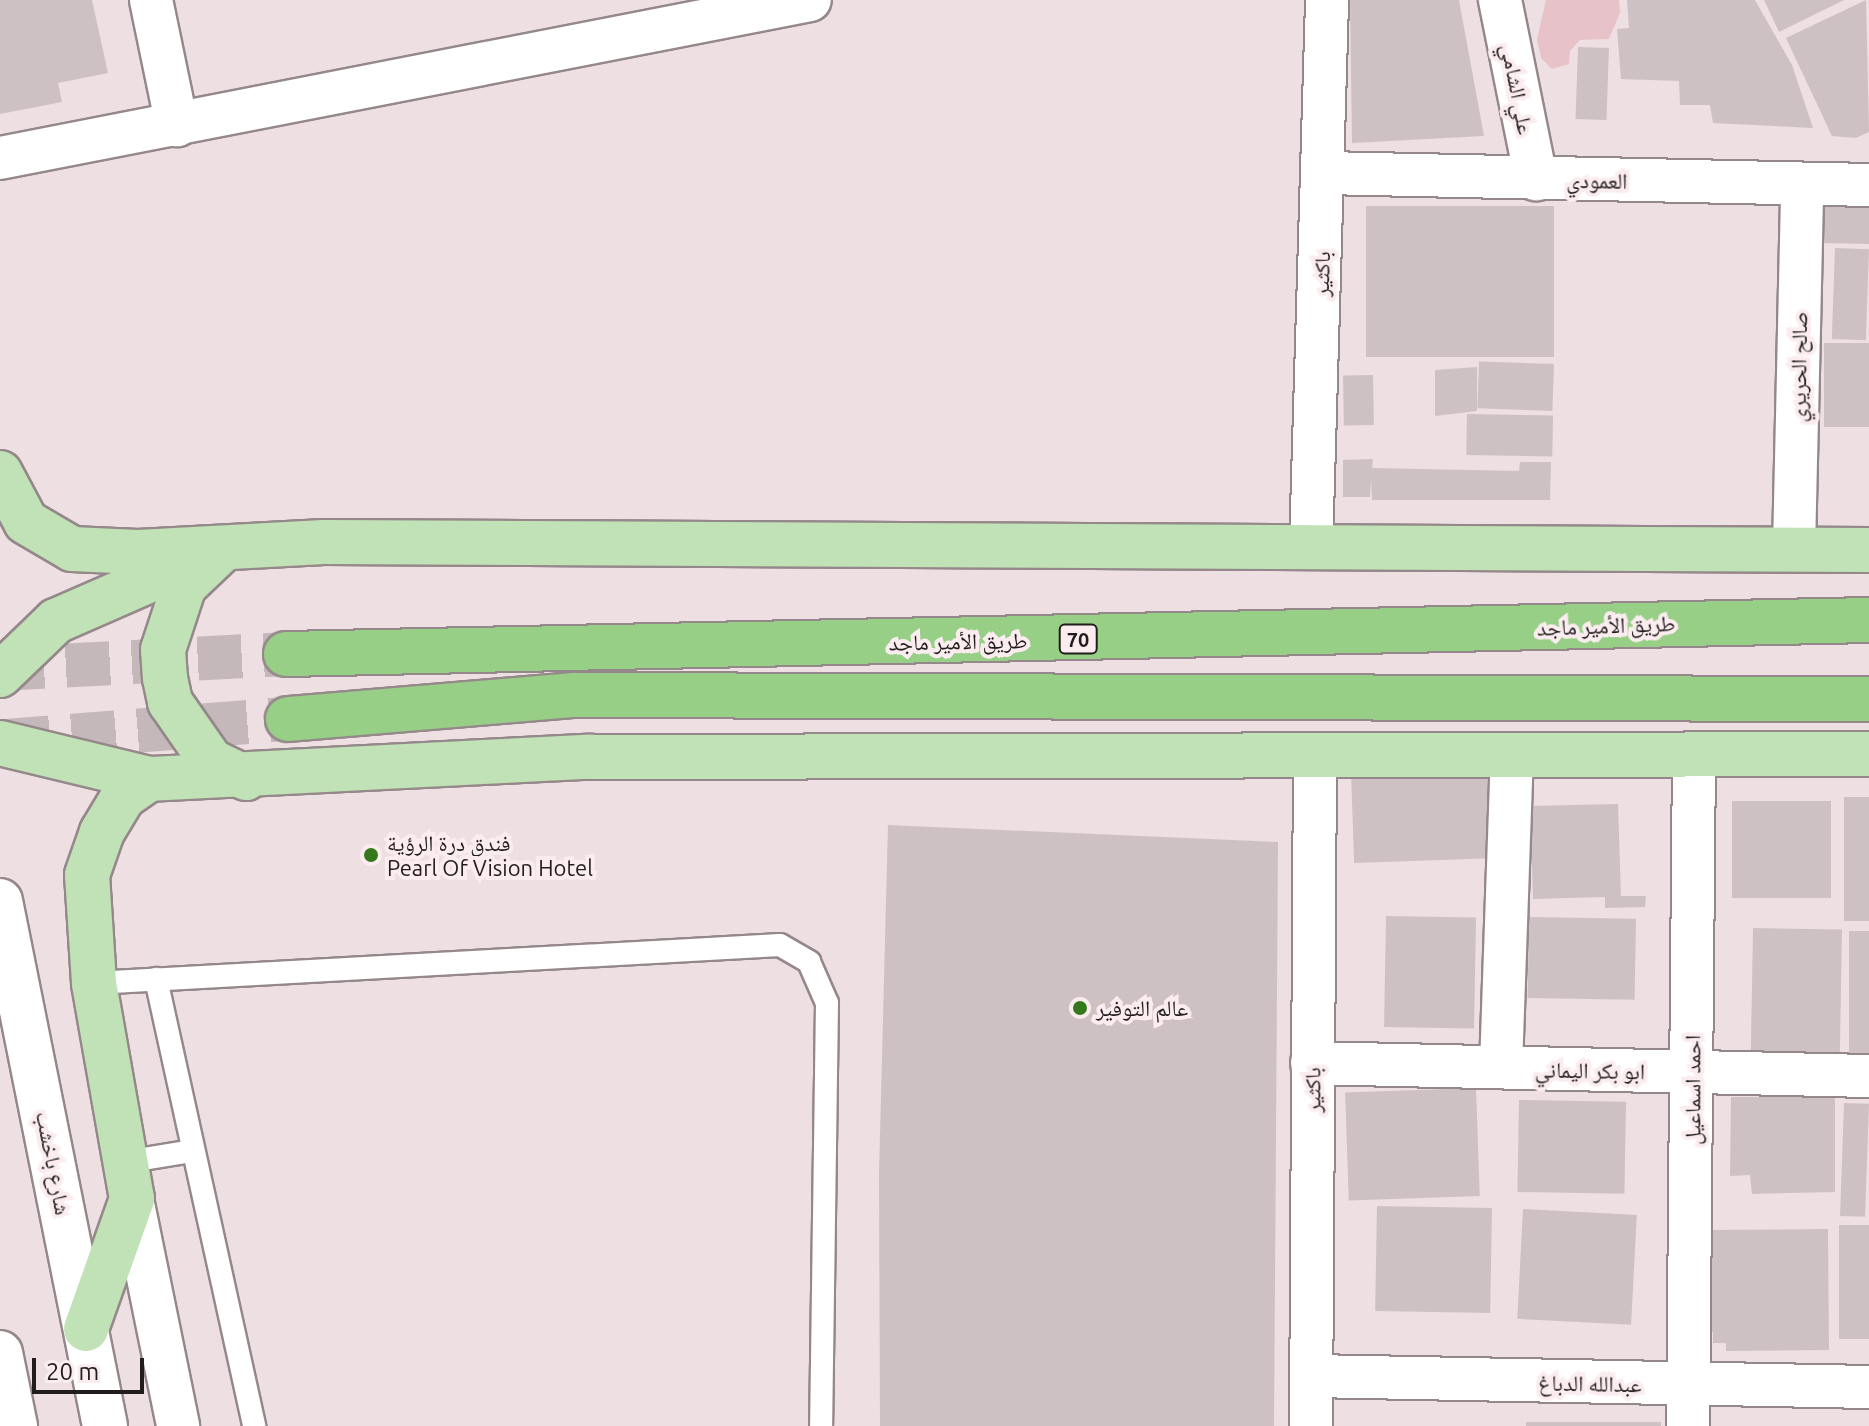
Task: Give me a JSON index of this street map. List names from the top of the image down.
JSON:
{
  "streets": {
    "highway": ["طريق الأمير ماجد", "70"],
    "main road": ["شارع باخشب"],
    "street": [
      "علي الشامي",
      "العمودي",
      "باكثير",
      "صالح الحريري",
      "ابو بكر اليماني",
      "احمد اسماعيل",
      "عبدالله الدباغ"
    ]
  },
  "crossings": [
    ["علي الشامي", "العمودي"],
    ["العمودي", "باكثير"],
    ["العمودي", "صالح الحريري"],
    ["باكثير", "ابو بكر اليماني"],
    ["باكثير", "عبدالله الدباغ"],
    ["ابو بكر اليماني", "احمد اسماعيل"],
    ["احمد اسماعيل", "عبدالله الدباغ"]
  ],
  "places": ["فندق درة الرؤية Pearl Of Vision Hotel", "عالم التوفير"],
  "scale_bar": "20 m"
}
